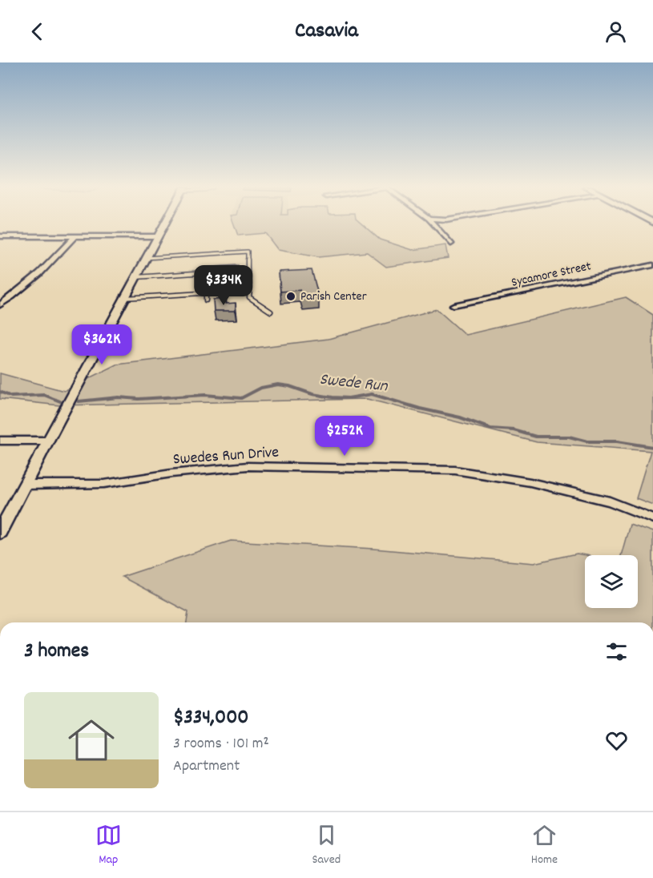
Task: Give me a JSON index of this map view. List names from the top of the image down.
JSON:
{
  "streets": {
    "street": ["Sycamore Street", "Swedes Run Drive"]
  },
  "water": ["Swede Run"],
  "places": ["Parish Center"],
  "page": {
    "header": "Casavia",
    "price": ["$334K", "$362K", "$252K"],
    "heading": "3 homes",
    "list": [
      {
        "name": "$334,000",
        "note": "3 rooms · 101 m² · Apartment"
      }
    ],
    "tabs": ["Map", "Saved", "Home"]
  }
}
